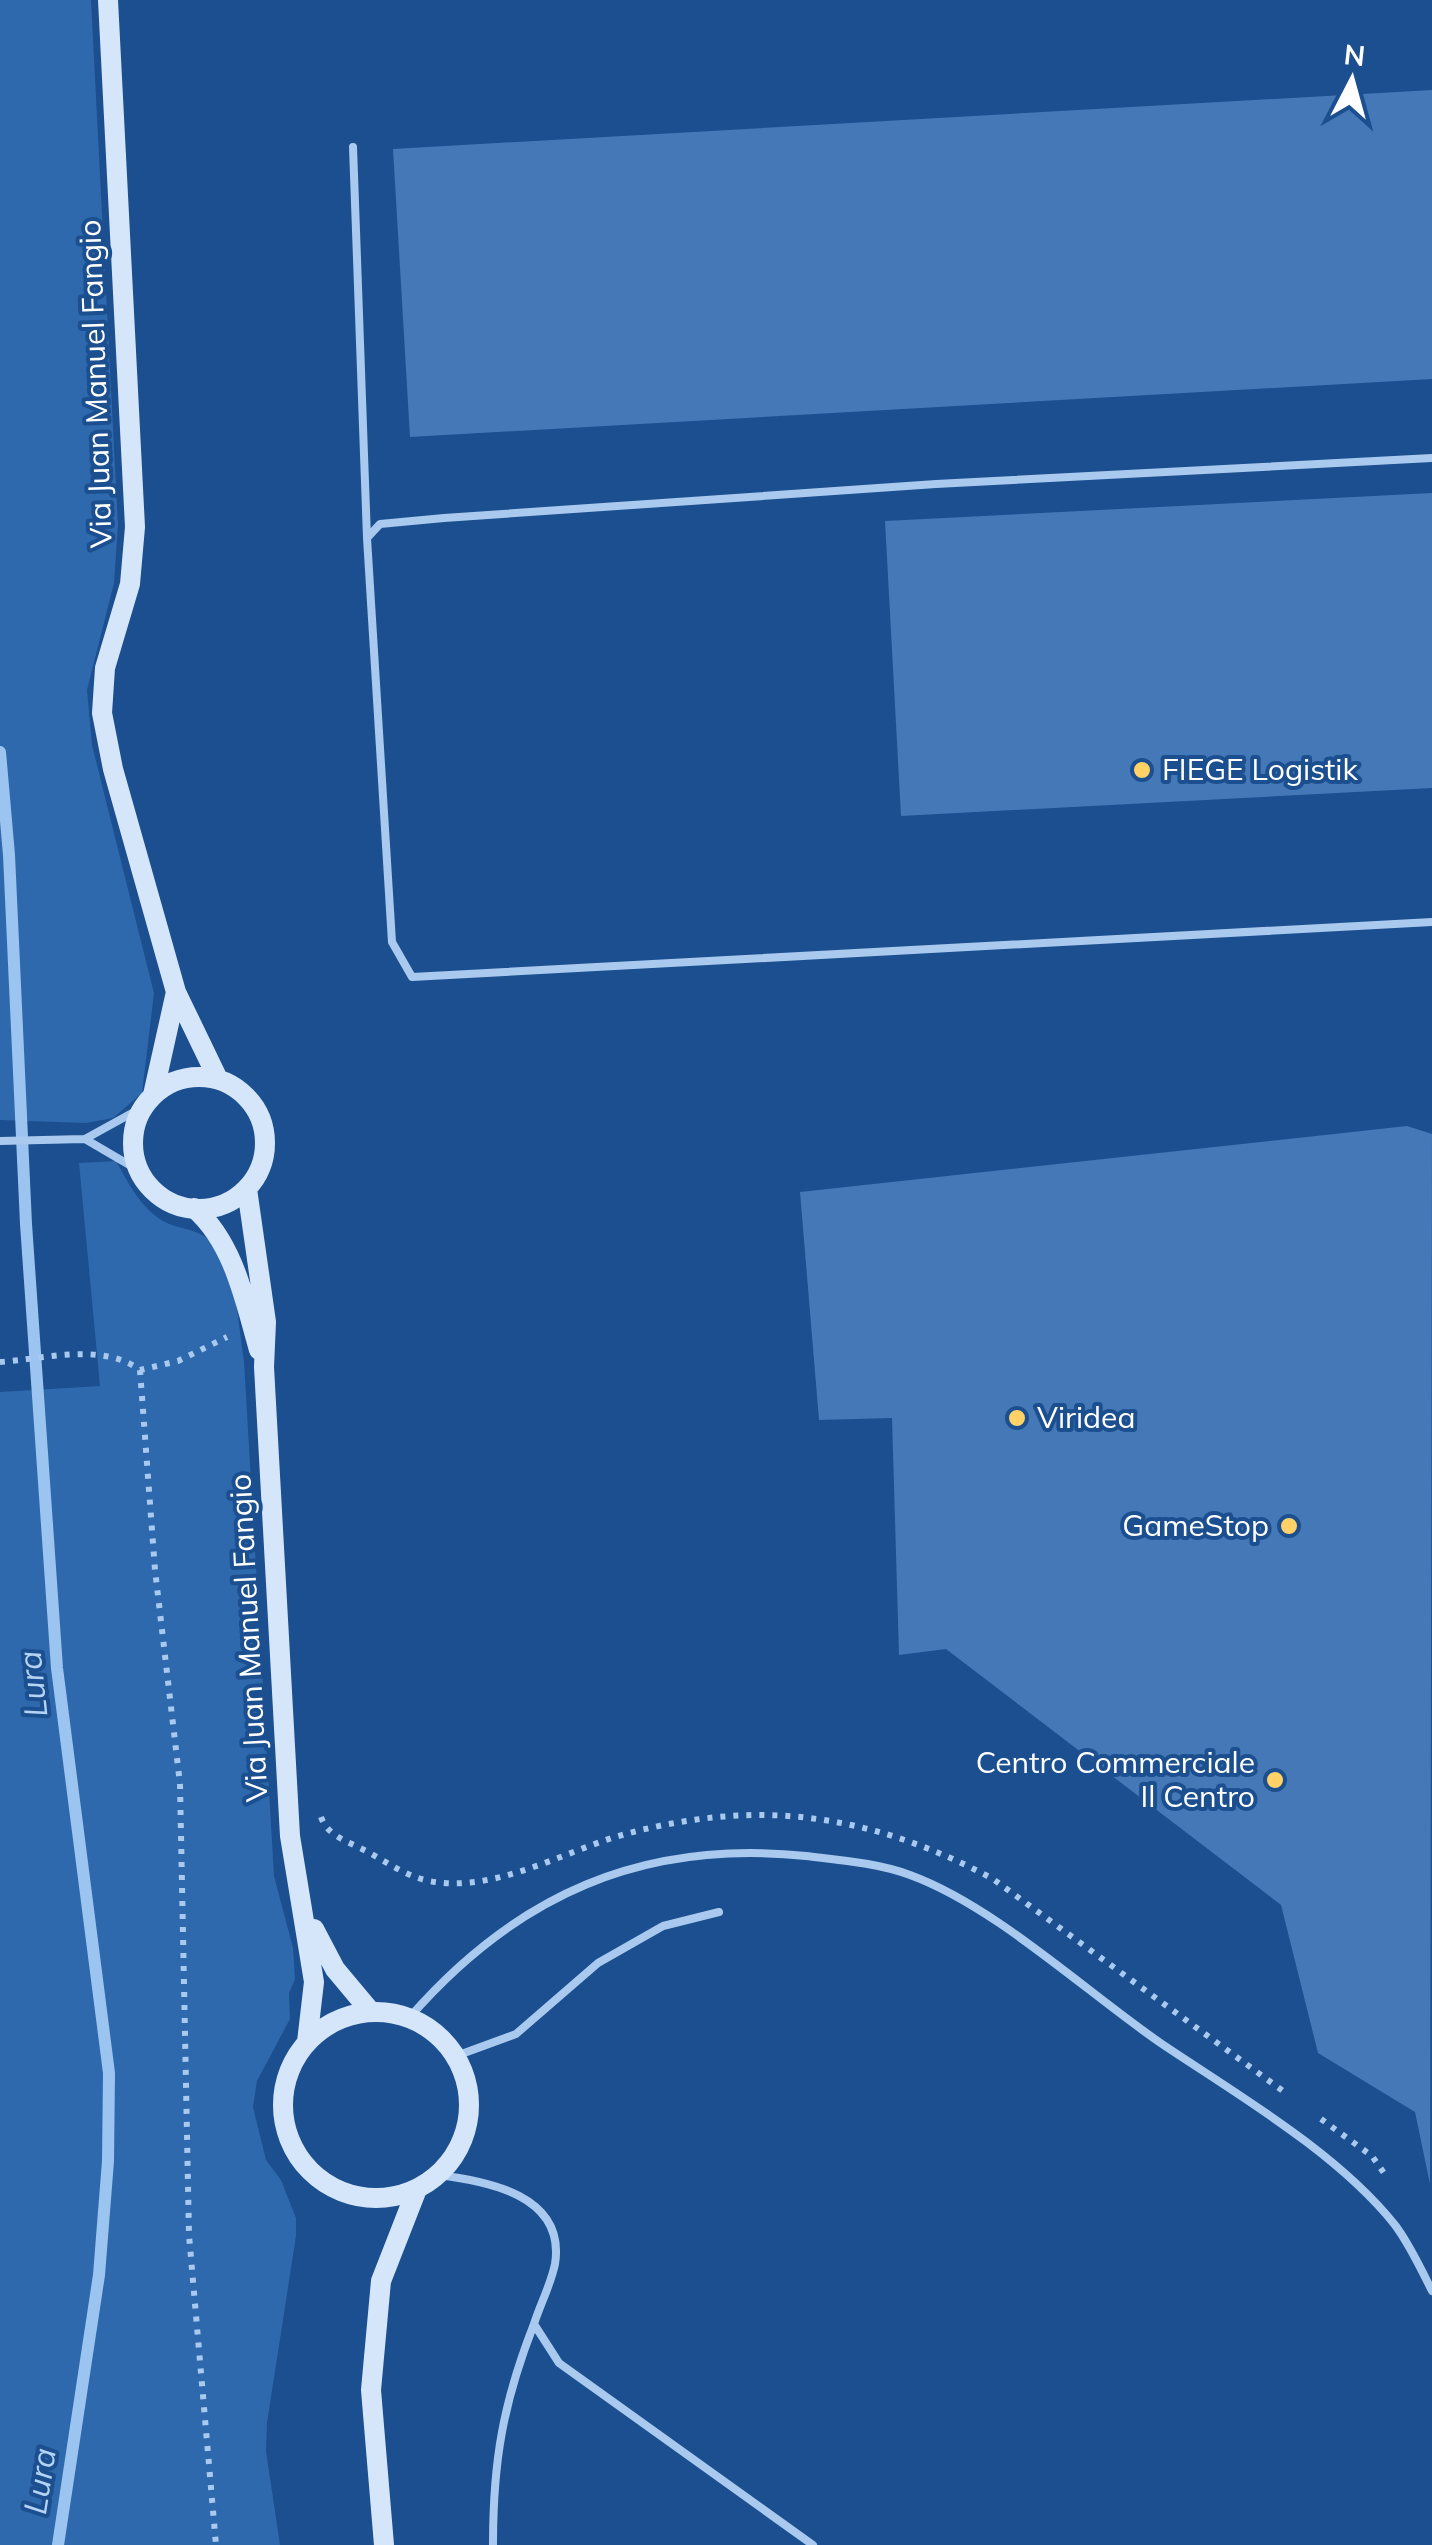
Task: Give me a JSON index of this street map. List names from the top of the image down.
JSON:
{
  "streets": {
    "street": ["Via Juan Manuel Fangio"]
  },
  "water": ["Lura"],
  "places": [
    "FIEGE Logistik",
    "Viridea",
    "GameStop",
    "Centro Commerciale Il Centro"
  ],
  "north": "top"
}
